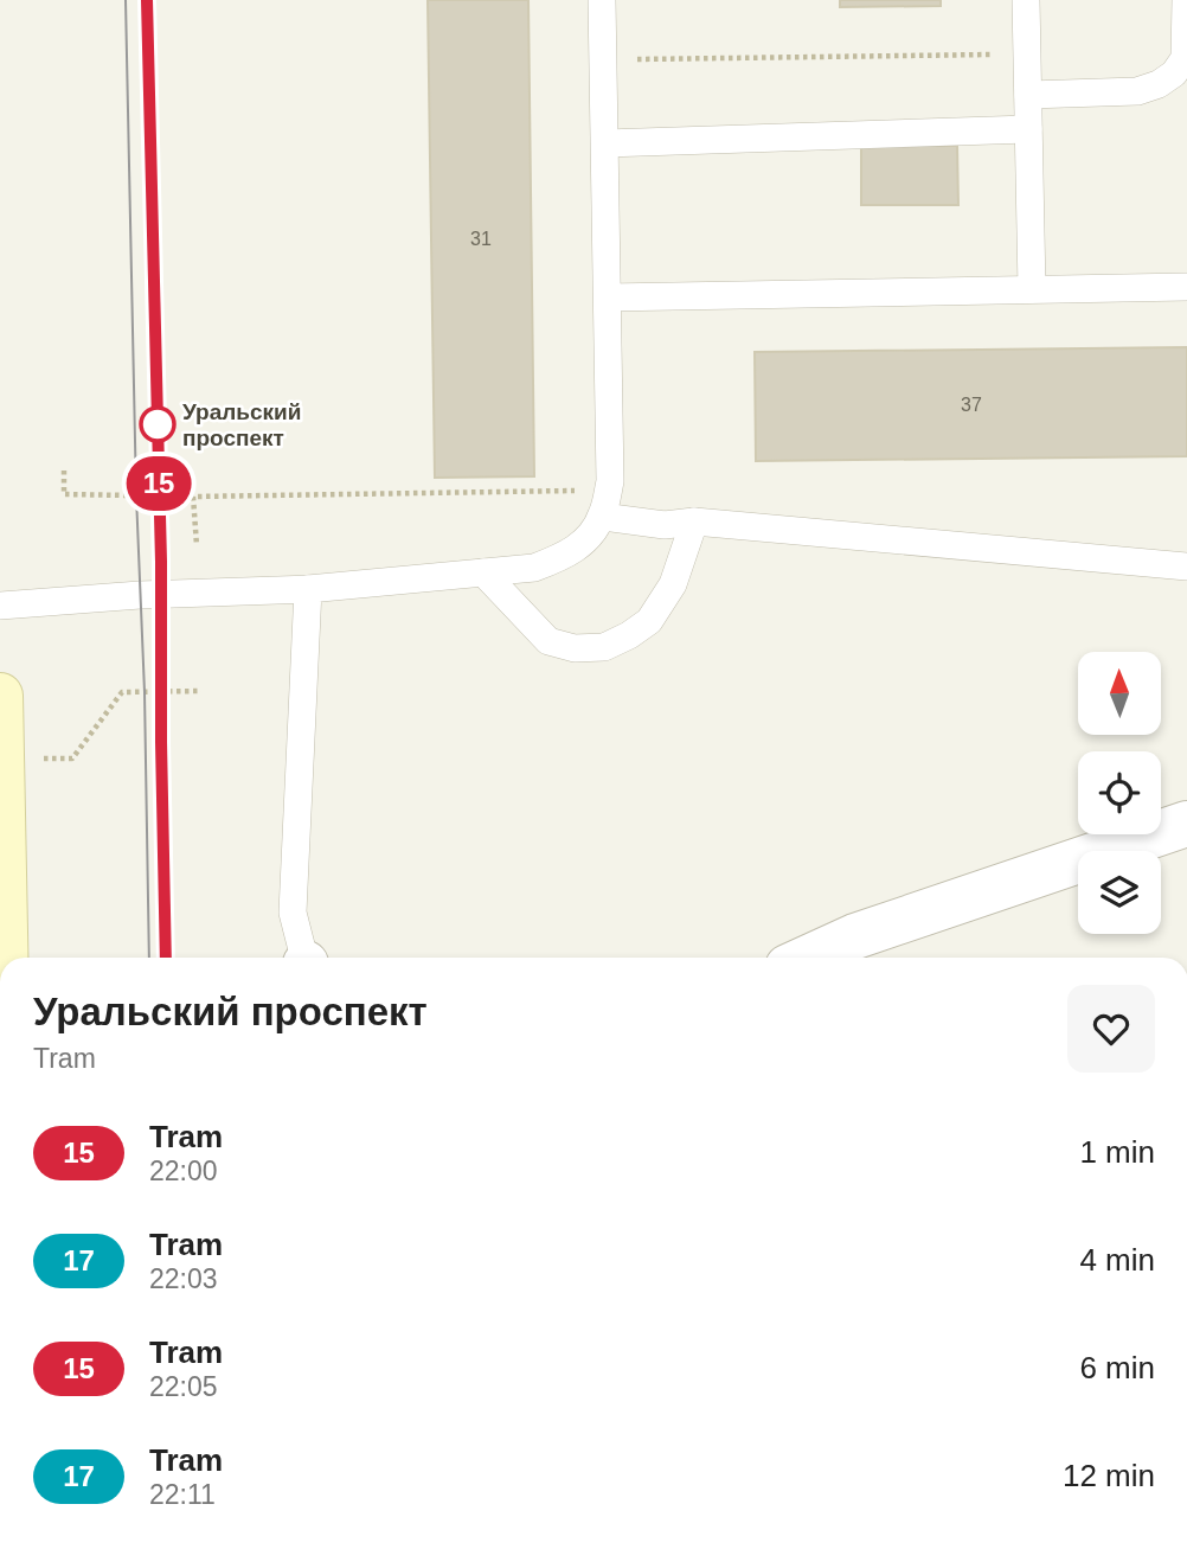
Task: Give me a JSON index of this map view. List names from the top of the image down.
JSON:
{
  "places": ["Уральский проспект"],
  "lines": ["tram line 15"],
  "house_numbers": ["31", "37"],
  "north": "top",
  "page": {
    "on_map": "15",
    "heading": ["Уральский проспект", "Tram"],
    "list": [
      {
        "mark": "15",
        "name": "Tram",
        "note": "22:00",
        "value": "1 min"
      },
      {
        "mark": "17",
        "name": "Tram",
        "note": "22:03",
        "value": "4 min"
      },
      {
        "mark": "15",
        "name": "Tram",
        "note": "22:05",
        "value": "6 min"
      },
      {
        "mark": "17",
        "name": "Tram",
        "note": "22:11",
        "value": "12 min"
      }
    ]
  }
}
